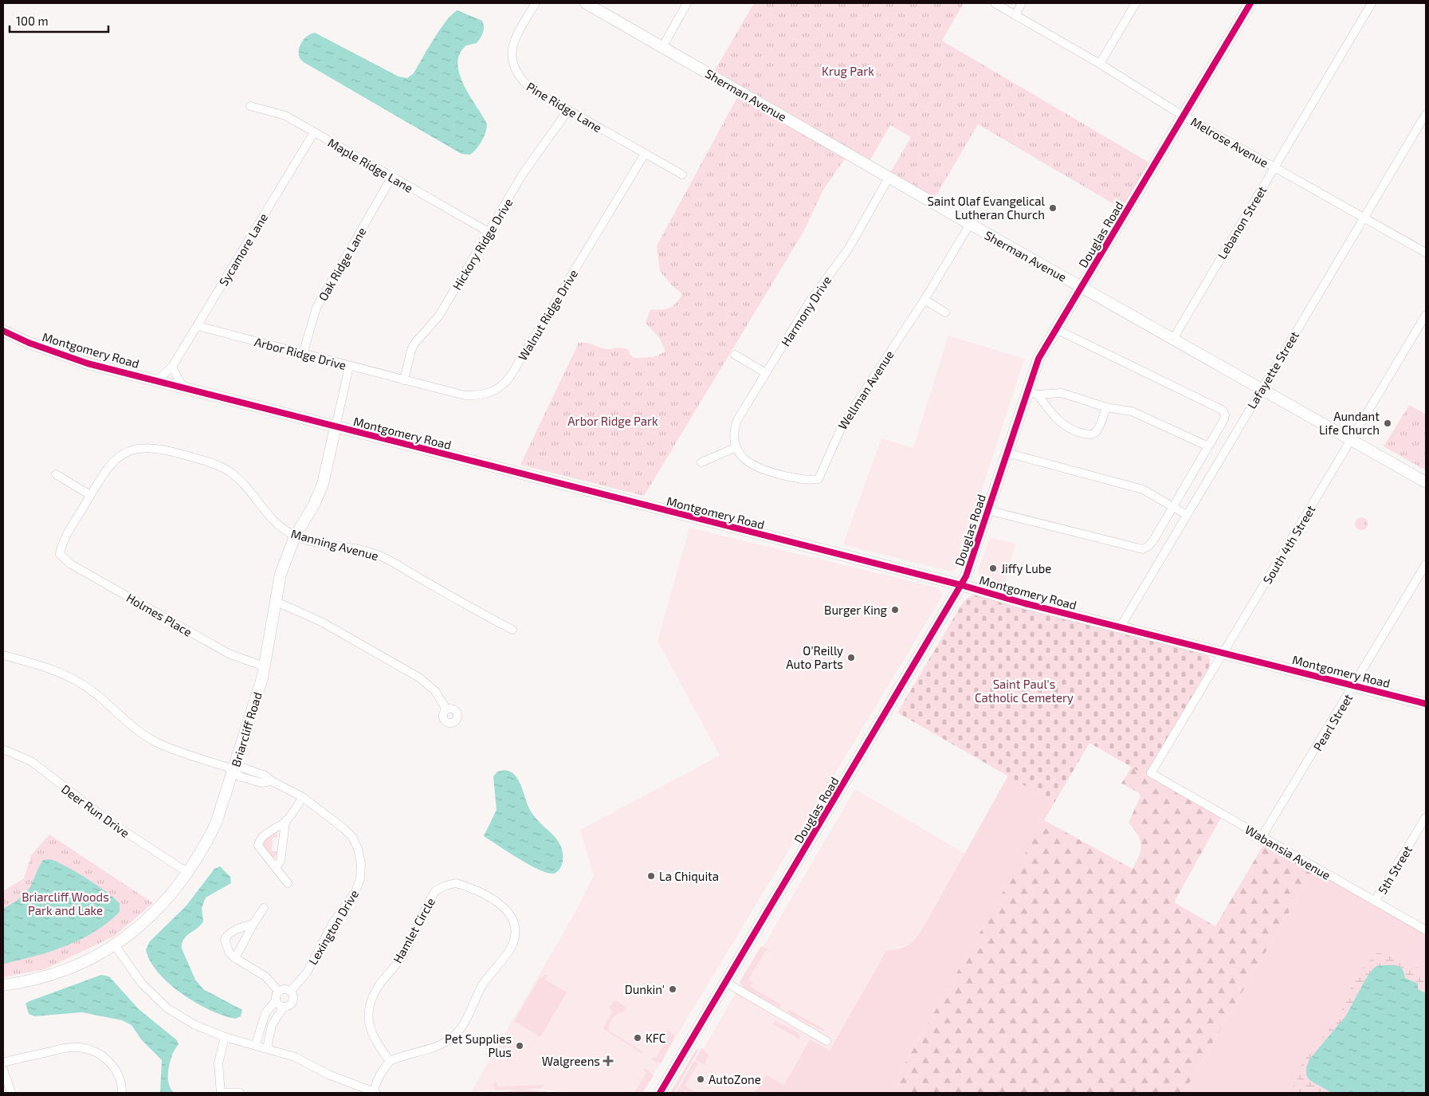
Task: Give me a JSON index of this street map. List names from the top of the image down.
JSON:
{
  "streets": {
    "street": [
      "Sherman Avenue",
      "Pine Ridge Lane",
      "Melrose Avenue",
      "Maple Ridge Lane",
      "Lebanon Street",
      "Douglas Road",
      "Hickory Ridge Drive",
      "Sycamore Lane",
      "Oak Ridge Lane",
      "Harmony Drive",
      "Walnut Ridge Drive",
      "Montgomery Road",
      "Arbor Ridge Drive",
      "Lafayette Street",
      "Wellman Avenue",
      "Manning Avenue",
      "South 4th Street",
      "Holmes Place",
      "Pearl Street",
      "Briarcliff Road",
      "Deer Run Drive",
      "Wabansia Avenue",
      "5th Street",
      "Lexington Drive",
      "Hamlet Circle"
    ]
  },
  "crossings": [
    ["Sherman Avenue", "Lebanon Street"],
    ["Sherman Avenue", "Douglas Road"],
    ["Sherman Avenue", "Harmony Drive"],
    ["Sherman Avenue", "Lafayette Street"],
    ["Sherman Avenue", "Wellman Avenue"],
    ["Sherman Avenue", "South 4th Street"],
    ["Pine Ridge Lane", "Hickory Ridge Drive"],
    ["Pine Ridge Lane", "Walnut Ridge Drive"],
    ["Melrose Avenue", "Lebanon Street"],
    ["Melrose Avenue", "Douglas Road"],
    ["Melrose Avenue", "Lafayette Street"],
    ["Maple Ridge Lane", "Hickory Ridge Drive"],
    ["Maple Ridge Lane", "Sycamore Lane"],
    ["Maple Ridge Lane", "Oak Ridge Lane"],
    ["Douglas Road", "Montgomery Road"],
    ["Hickory Ridge Drive", "Walnut Ridge Drive"],
    ["Hickory Ridge Drive", "Arbor Ridge Drive"],
    ["Sycamore Lane", "Montgomery Road"],
    ["Sycamore Lane", "Arbor Ridge Drive"],
    ["Oak Ridge Lane", "Arbor Ridge Drive"],
    ["Harmony Drive", "Wellman Avenue"],
    ["Walnut Ridge Drive", "Arbor Ridge Drive"],
    ["Montgomery Road", "Lafayette Street"],
    ["Montgomery Road", "South 4th Street"],
    ["Montgomery Road", "Pearl Street"],
    ["Montgomery Road", "Briarcliff Road"],
    ["Arbor Ridge Drive", "Briarcliff Road"],
    ["Manning Avenue", "Holmes Place"],
    ["Manning Avenue", "Briarcliff Road"],
    ["South 4th Street", "Wabansia Avenue"],
    ["Holmes Place", "Briarcliff Road"],
    ["Pearl Street", "Wabansia Avenue"],
    ["Briarcliff Road", "Deer Run Drive"],
    ["Briarcliff Road", "Lexington Drive"],
    ["Wabansia Avenue", "5th Street"]
  ],
  "parks": [
    "Krug Park",
    "Arbor Ridge Park",
    "Saint Paul's Catholic Cemetery",
    "Briarcliff Woods Park and Lake"
  ],
  "places": {
    "other": [
      "Saint Olaf Evangelical Lutheran Church",
      "Aundant Life Church",
      "Jiffy Lube",
      "Burger King",
      "O'Reilly Auto Parts",
      "La Chiquita",
      "Dunkin'",
      "KFC",
      "Pet Supplies Plus",
      "AutoZone"
    ],
    "health": ["Walgreens"]
  },
  "scale_bar": "100 m"
}
